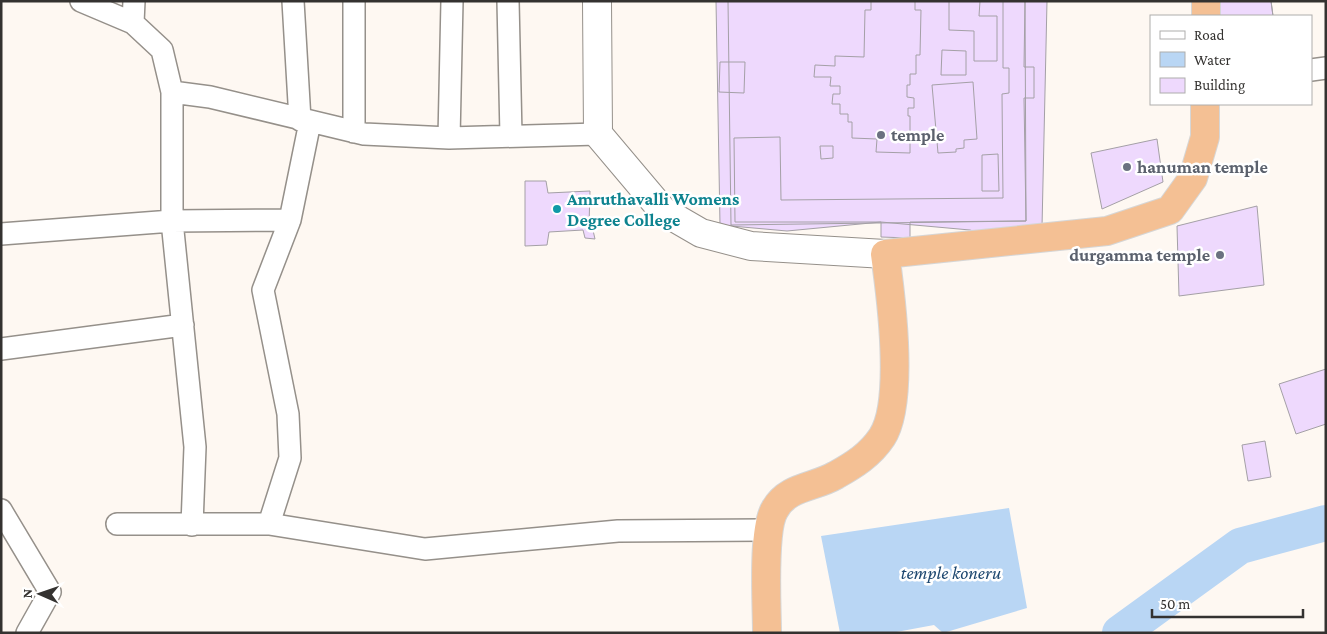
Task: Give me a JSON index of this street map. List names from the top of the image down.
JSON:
{
  "water": ["temple koneru"],
  "places": [
    "temple",
    "hanuman temple",
    "Amruthavalli Womens Degree College",
    "durgamma temple"
  ],
  "legend": ["Road", "Water", "Building"],
  "scale_bar": "50 m",
  "north": "left"
}
